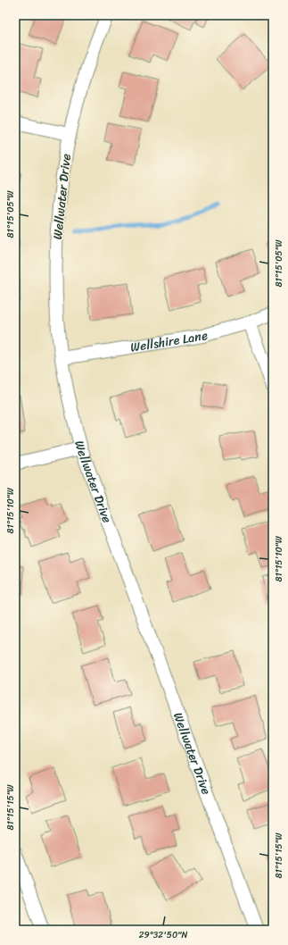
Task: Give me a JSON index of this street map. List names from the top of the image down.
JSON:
{
  "streets": {
    "street": ["Wellwater Drive", "Wellshire Lane"]
  },
  "crossings": [
    ["Wellwater Drive", "Wellshire Lane"]
  ],
  "coordinates": [
    "81°15'05\"W",
    "81°15'10\"W",
    "81°15'15\"W",
    "29°32'50\"N"
  ]
}
